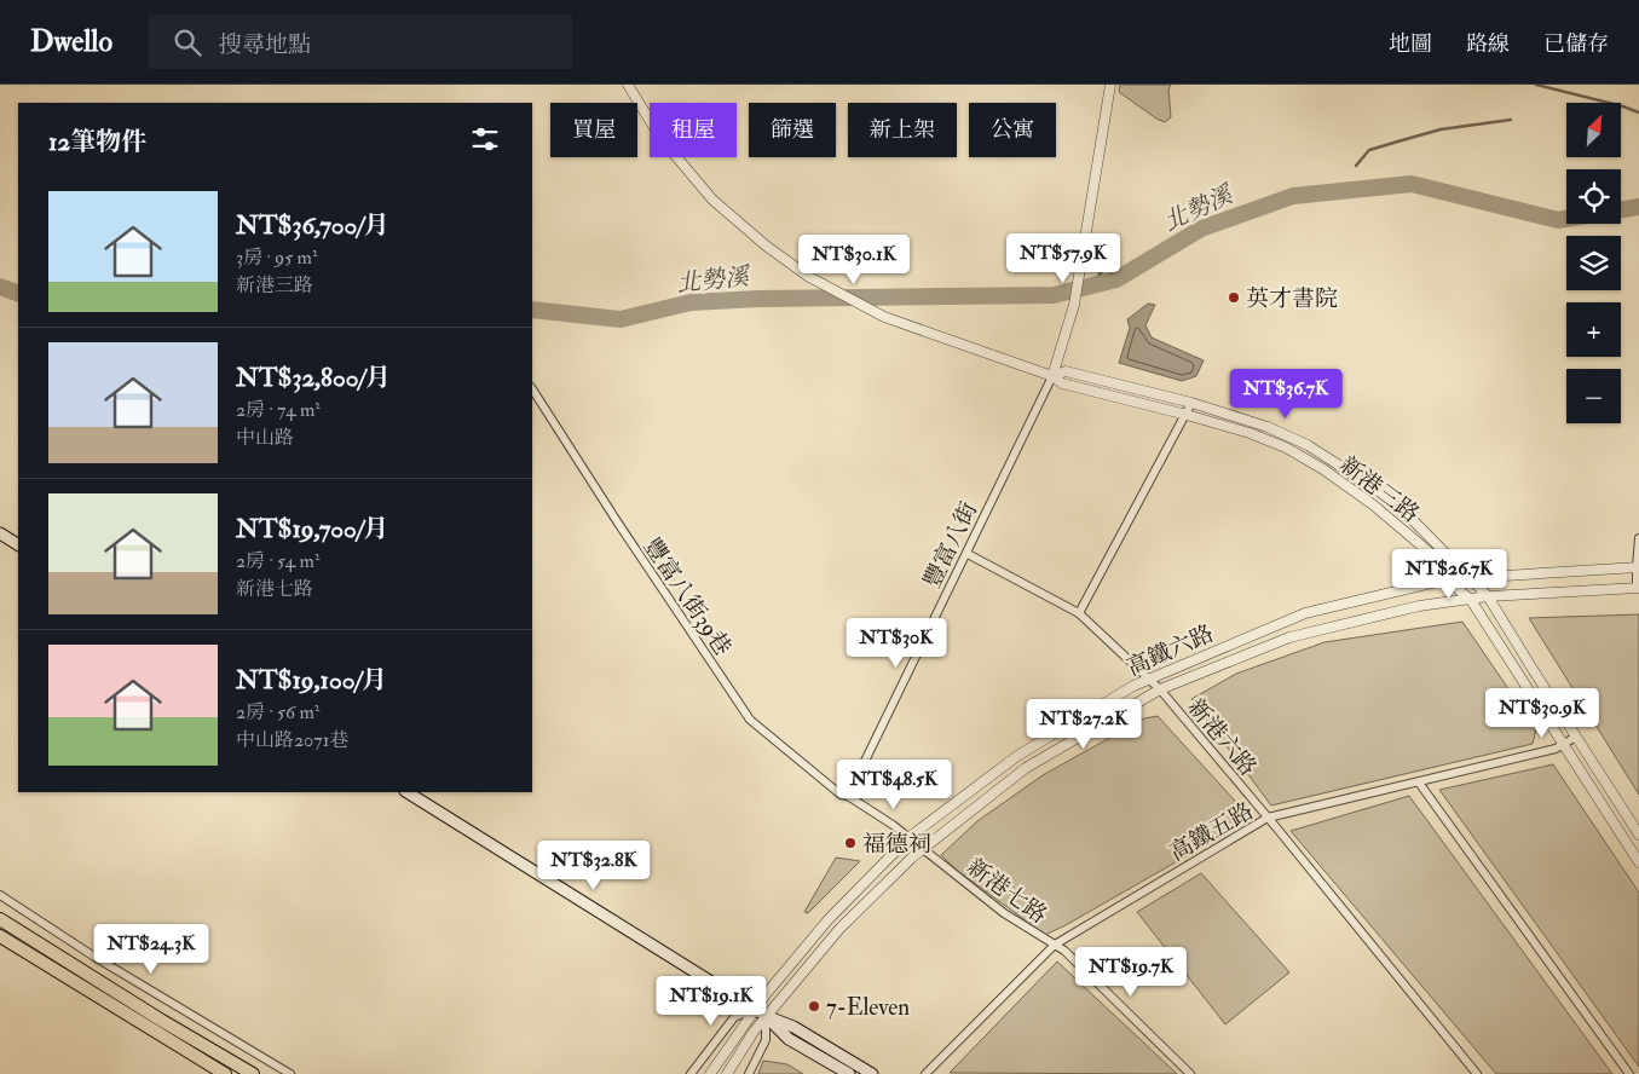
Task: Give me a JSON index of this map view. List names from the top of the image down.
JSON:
{
  "streets": {
    "street": [
      "新港三路",
      "豐富八街",
      "豐富八街39巷",
      "高鐵六路",
      "新港六路",
      "高鐵五路",
      "新港七路"
    ]
  },
  "crossings": [
    ["新港三路", "豐富八街"],
    ["新港三路", "高鐵六路"],
    ["新港三路", "高鐵五路"],
    ["豐富八街", "豐富八街39巷"],
    ["豐富八街", "新港六路"],
    ["豐富八街", "新港七路"],
    ["豐富八街39巷", "新港七路"],
    ["高鐵六路", "新港六路"],
    ["高鐵六路", "新港七路"],
    ["新港六路", "高鐵五路"],
    ["高鐵五路", "新港七路"]
  ],
  "water": ["北勢溪"],
  "places": ["英才書院", "福德祠", "7-Eleven"],
  "north": "top right",
  "page": {
    "header": "Dwello",
    "search": "搜尋地點",
    "nav": ["地圖", "路線", "已儲存"],
    "map_buttons": ["+", "−"],
    "chip": [
      "買屋",
      "租屋",
      "篩選",
      "新上架",
      "公寓"
    ],
    "heading": "12筆物件",
    "list": [
      {
        "name": "NT$36,700/月",
        "note": "3房 · 95 m² · 新港三路"
      },
      {
        "name": "NT$32,800/月",
        "note": "2房 · 74 m² · 中山路"
      },
      {
        "name": "NT$19,700/月",
        "note": "2房 · 54 m² · 新港七路"
      },
      {
        "name": "NT$19,100/月",
        "note": "2房 · 56 m² · 中山路2071巷"
      }
    ],
    "price": [
      "NT$57.9K",
      "NT$30.1K",
      "NT$36.7K",
      "NT$26.7K",
      "NT$30K",
      "NT$30.9K",
      "NT$27.2K",
      "NT$48.5K",
      "NT$32.8K",
      "NT$24.3K",
      "NT$19.7K",
      "NT$19.1K"
    ]
  }
}
